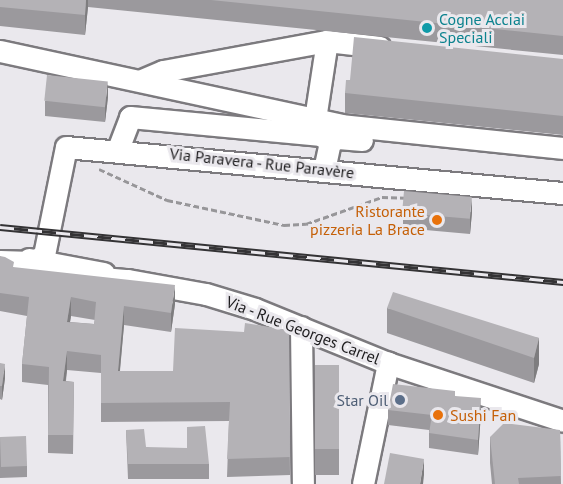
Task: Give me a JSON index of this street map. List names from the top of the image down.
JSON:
{
  "streets": {
    "street": ["Via Paravera - Rue Paravère", "Via - Rue Georges Carrel"]
  },
  "places": [
    "Cogne Acciai Speciali",
    "Ristorante pizzeria La Brace",
    "Star Oil",
    "Sushi Fan"
  ]
}
